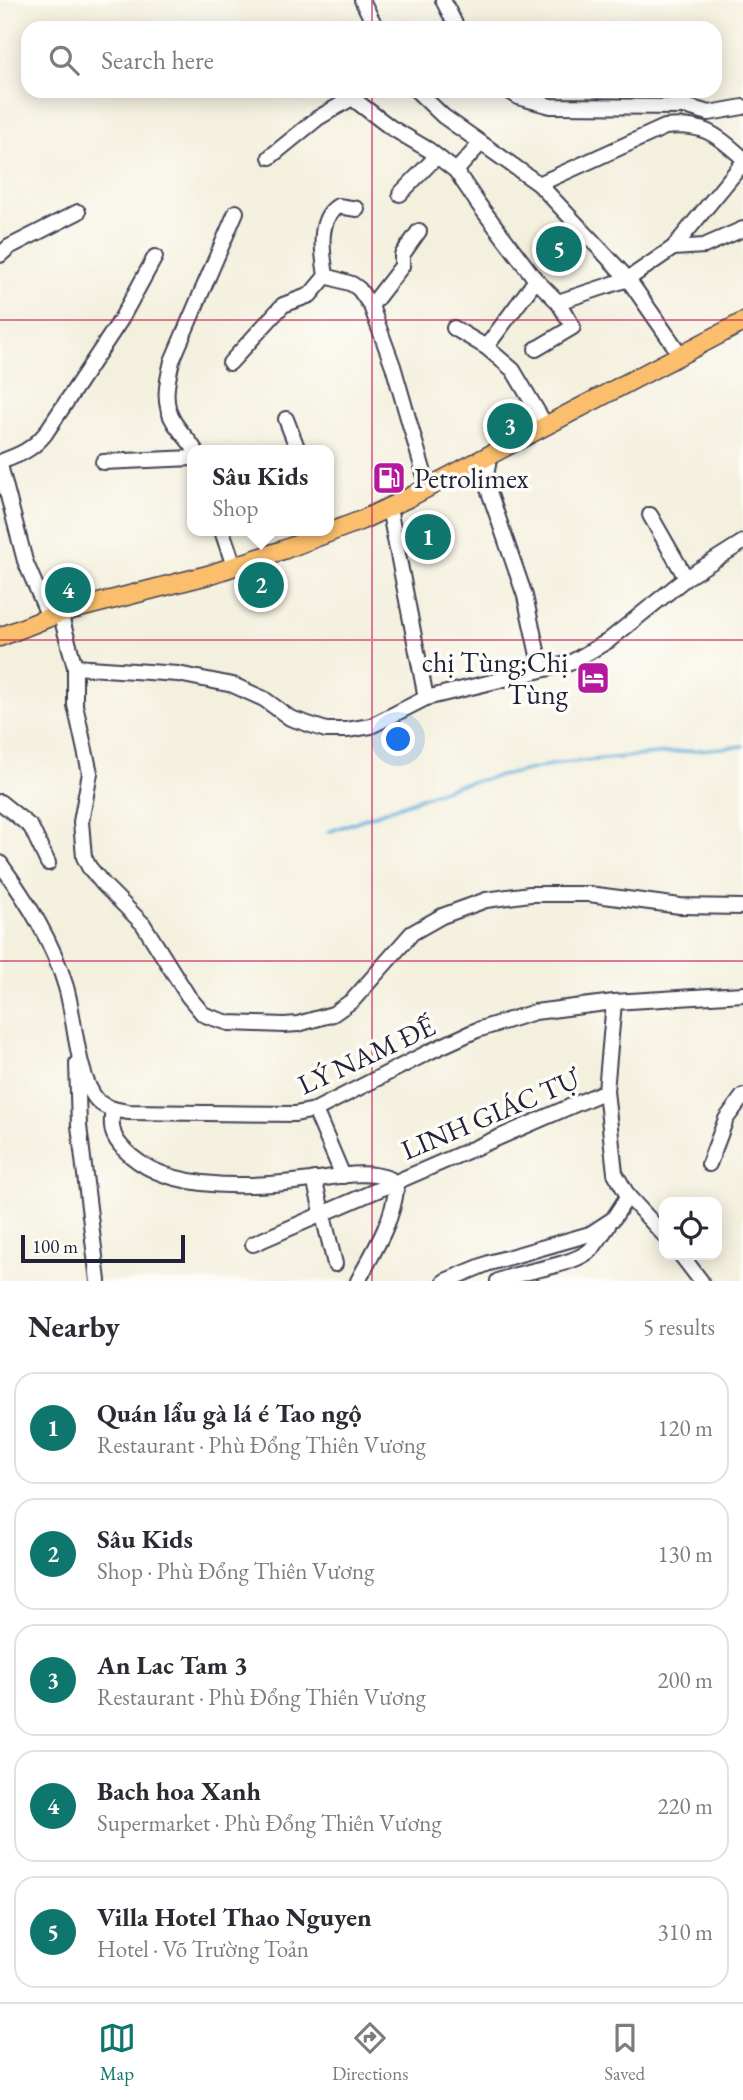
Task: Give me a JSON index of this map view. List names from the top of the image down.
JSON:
{
  "streets": {
    "street": ["LÝ NAM ĐẾ", "LINH GIÁC TỰ"]
  },
  "places": {
    "fuel station": ["Petrolimex"],
    "hotel": ["chị Tùng;Chị Tùng"]
  },
  "scale_bar": "100 m",
  "page": {
    "search": "Search here",
    "pins": [
      "5",
      "3",
      "1",
      "2",
      "4"
    ],
    "popup": ["Sâu Kids", "Shop"],
    "scale": "100 m",
    "heading": ["Nearby", "5 results"],
    "list": [
      {
        "mark": "1",
        "name": "Quán lẩu gà lá é Tao ngộ",
        "note": "Restaurant · Phù Đổng Thiên Vương",
        "value": "120 m"
      },
      {
        "mark": "2",
        "name": "Sâu Kids",
        "note": "Shop · Phù Đổng Thiên Vương",
        "value": "130 m"
      },
      {
        "mark": "3",
        "name": "An Lac Tam 3",
        "note": "Restaurant · Phù Đổng Thiên Vương",
        "value": "200 m"
      },
      {
        "mark": "4",
        "name": "Bach hoa Xanh",
        "note": "Supermarket · Phù Đổng Thiên Vương",
        "value": "220 m"
      },
      {
        "mark": "5",
        "name": "Villa Hotel Thao Nguyen",
        "note": "Hotel · Võ Trường Toản",
        "value": "310 m"
      }
    ],
    "nav": ["Map", "Directions", "Saved"]
  }
}
